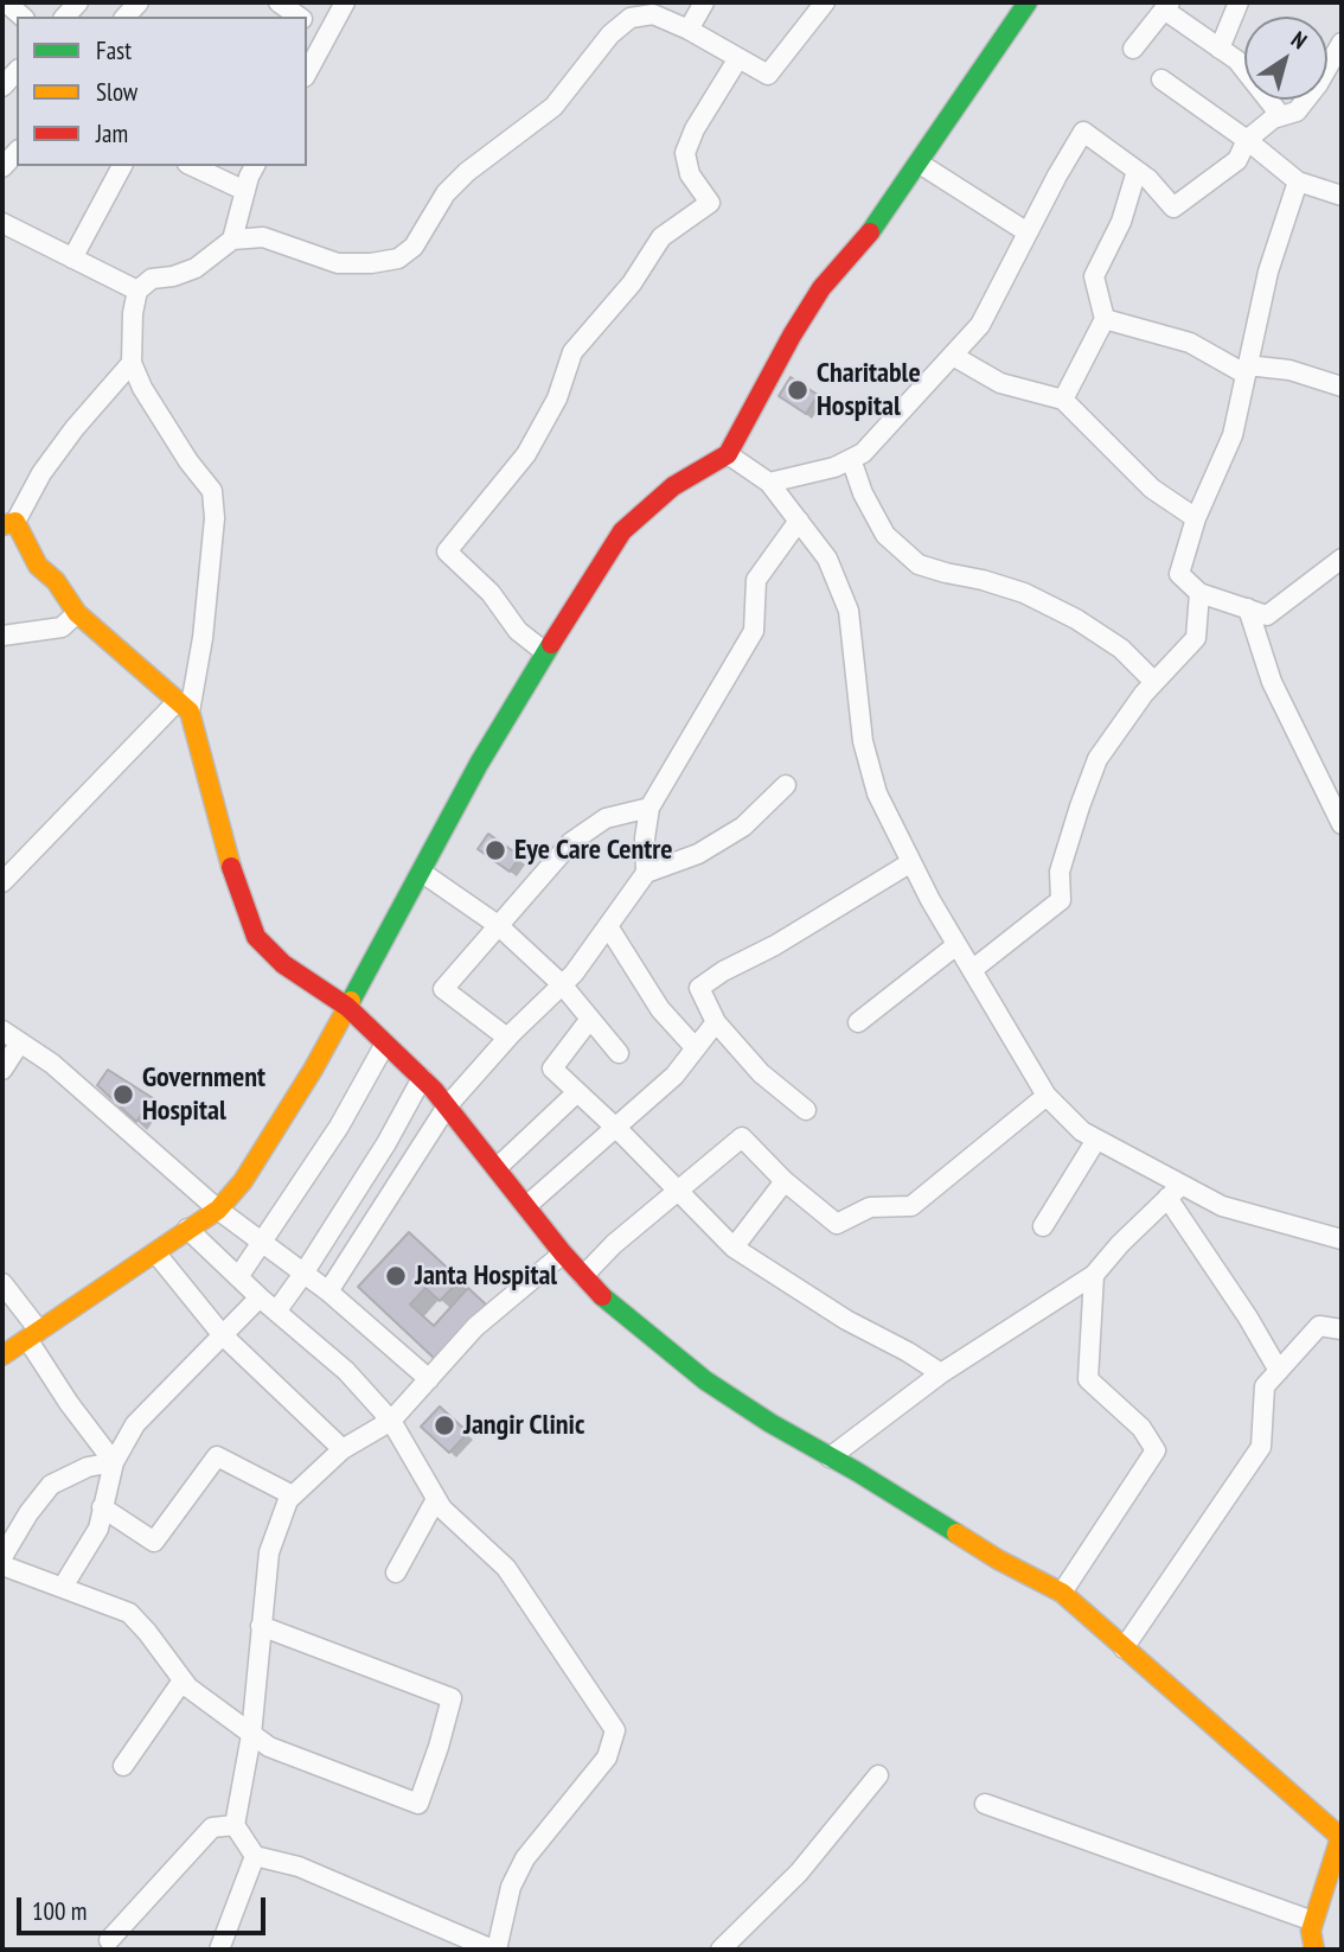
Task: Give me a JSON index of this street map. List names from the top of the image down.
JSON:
{
  "places": [
    "Charitable Hospital",
    "Eye Care Centre",
    "Government Hospital",
    "Janta Hospital",
    "Jangir Clinic"
  ],
  "legend": ["Fast", "Slow", "Jam"],
  "scale_bar": "100 m",
  "north": "top right"
}
